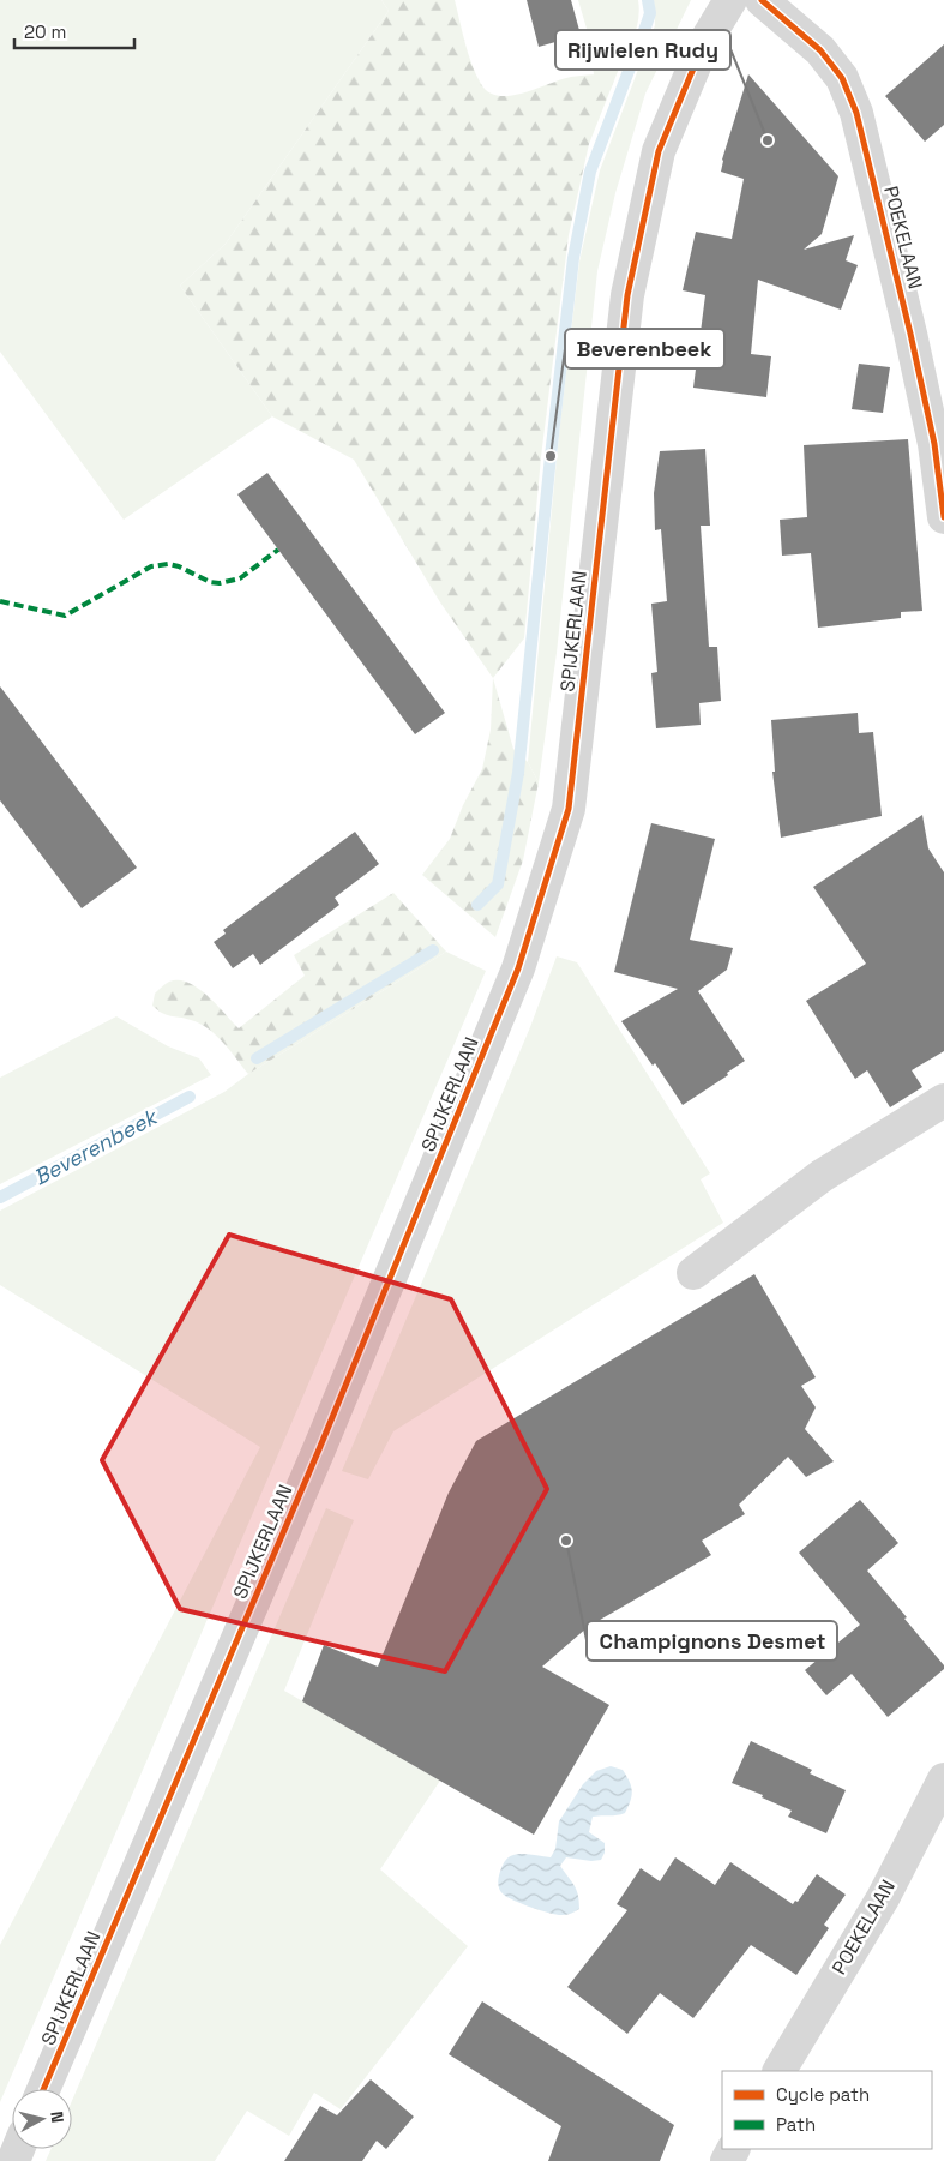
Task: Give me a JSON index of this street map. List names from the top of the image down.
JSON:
{
  "streets": {
    "street": ["POEKELAAN", "SPIJKERLAAN"]
  },
  "water": ["Beverenbeek"],
  "places": ["Rijwielen Rudy", "Beverenbeek", "Champignons Desmet"],
  "legend": ["Cycle path", "Path"],
  "scale_bar": "20 m",
  "north": "right"
}
